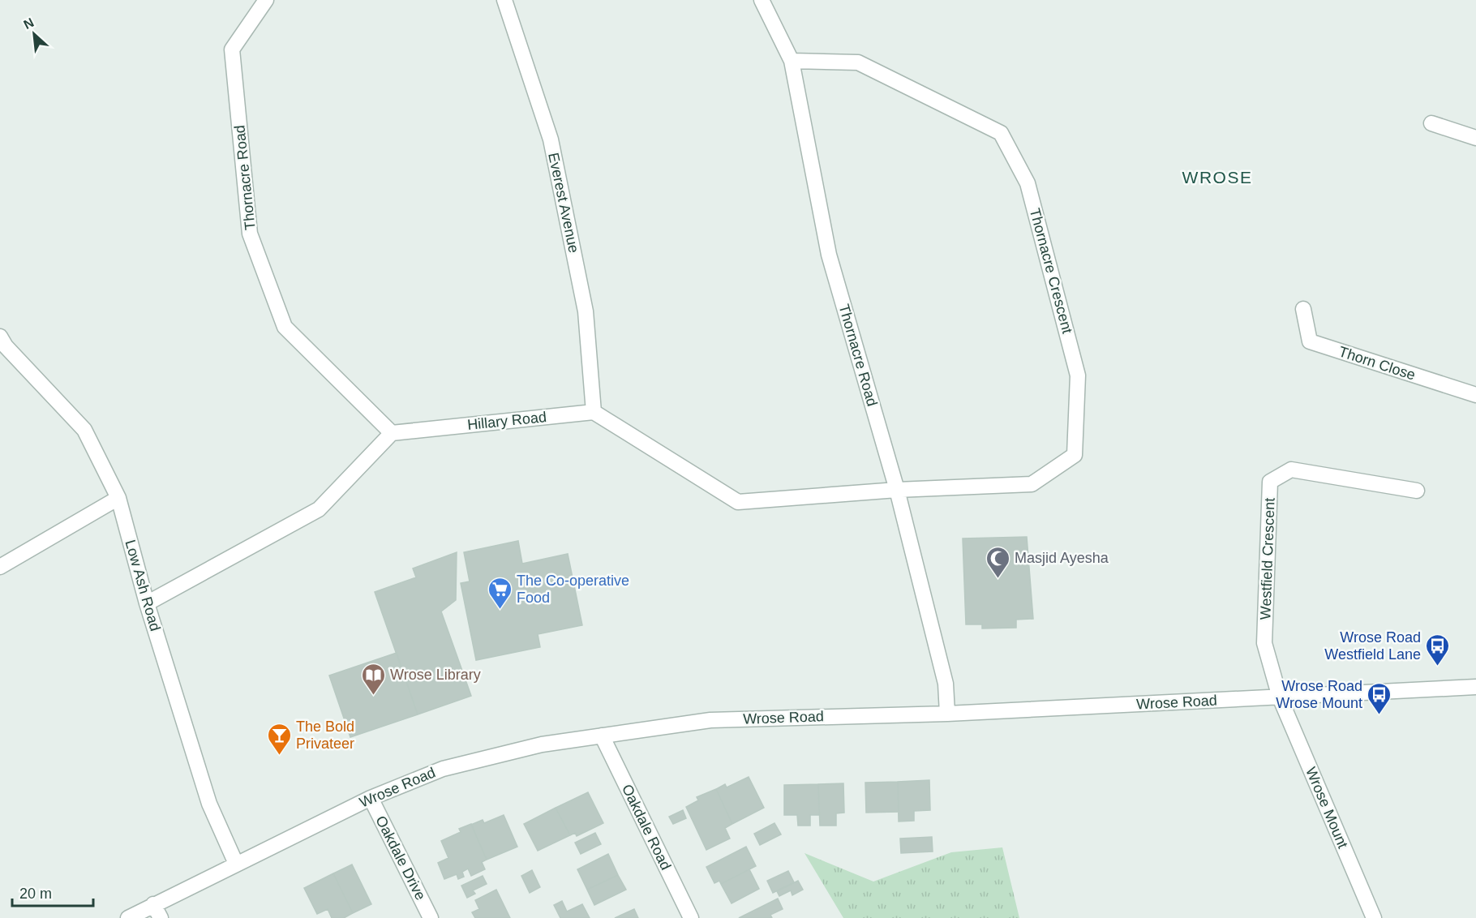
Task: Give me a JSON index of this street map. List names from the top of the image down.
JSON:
{
  "streets": {
    "street": [
      "Thornacre Road",
      "Everest Avenue",
      "Thornacre Crescent",
      "Thorn Close",
      "Hillary Road",
      "Westfield Crescent",
      "Low Ash Road",
      "Wrose Road",
      "Wrose Mount",
      "Oakdale Road",
      "Oakdale Drive"
    ]
  },
  "crossings": [
    ["Thornacre Road", "Thornacre Crescent"],
    ["Thornacre Road", "Hillary Road"],
    ["Thornacre Road", "Wrose Road"],
    ["Everest Avenue", "Hillary Road"],
    ["Westfield Crescent", "Wrose Road"],
    ["Westfield Crescent", "Wrose Mount"],
    ["Low Ash Road", "Wrose Road"],
    ["Wrose Road", "Wrose Mount"],
    ["Wrose Road", "Oakdale Road"],
    ["Wrose Road", "Oakdale Drive"]
  ],
  "districts": ["WROSE"],
  "places": {
    "mosque": ["Masjid Ayesha"],
    "supermarket": ["The Co-operative Food"],
    "bus stop": ["Wrose Road Westfield Lane", "Wrose Road Wrose Mount"],
    "library": ["Wrose Library"],
    "bar": ["The Bold Privateer"]
  },
  "scale_bar": "20 m",
  "north": "top left"
}
